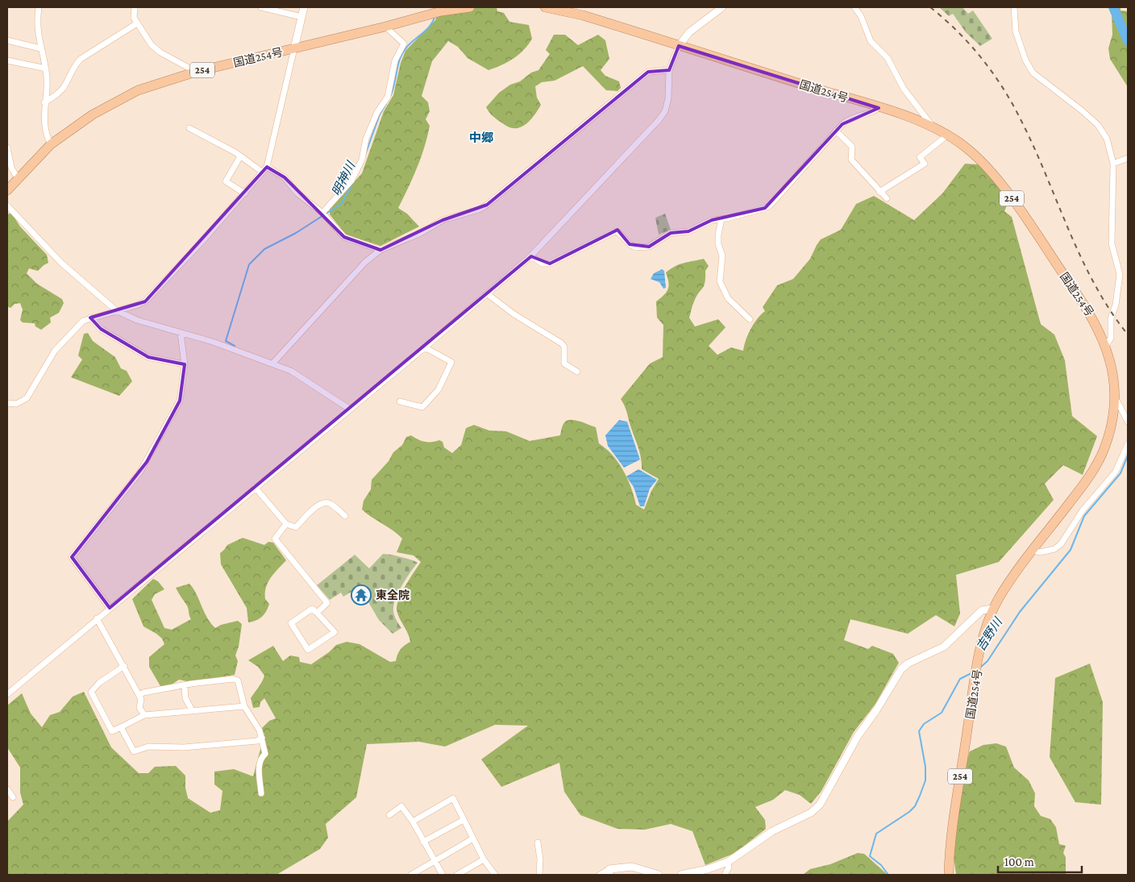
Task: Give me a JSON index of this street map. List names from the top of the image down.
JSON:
{
  "streets": {
    "highway": ["国道254号", "254"]
  },
  "districts": ["中郷"],
  "water": ["明神川", "吉野川"],
  "places": {
    "temple": ["東全院"]
  },
  "scale_bar": "100 m"
}
